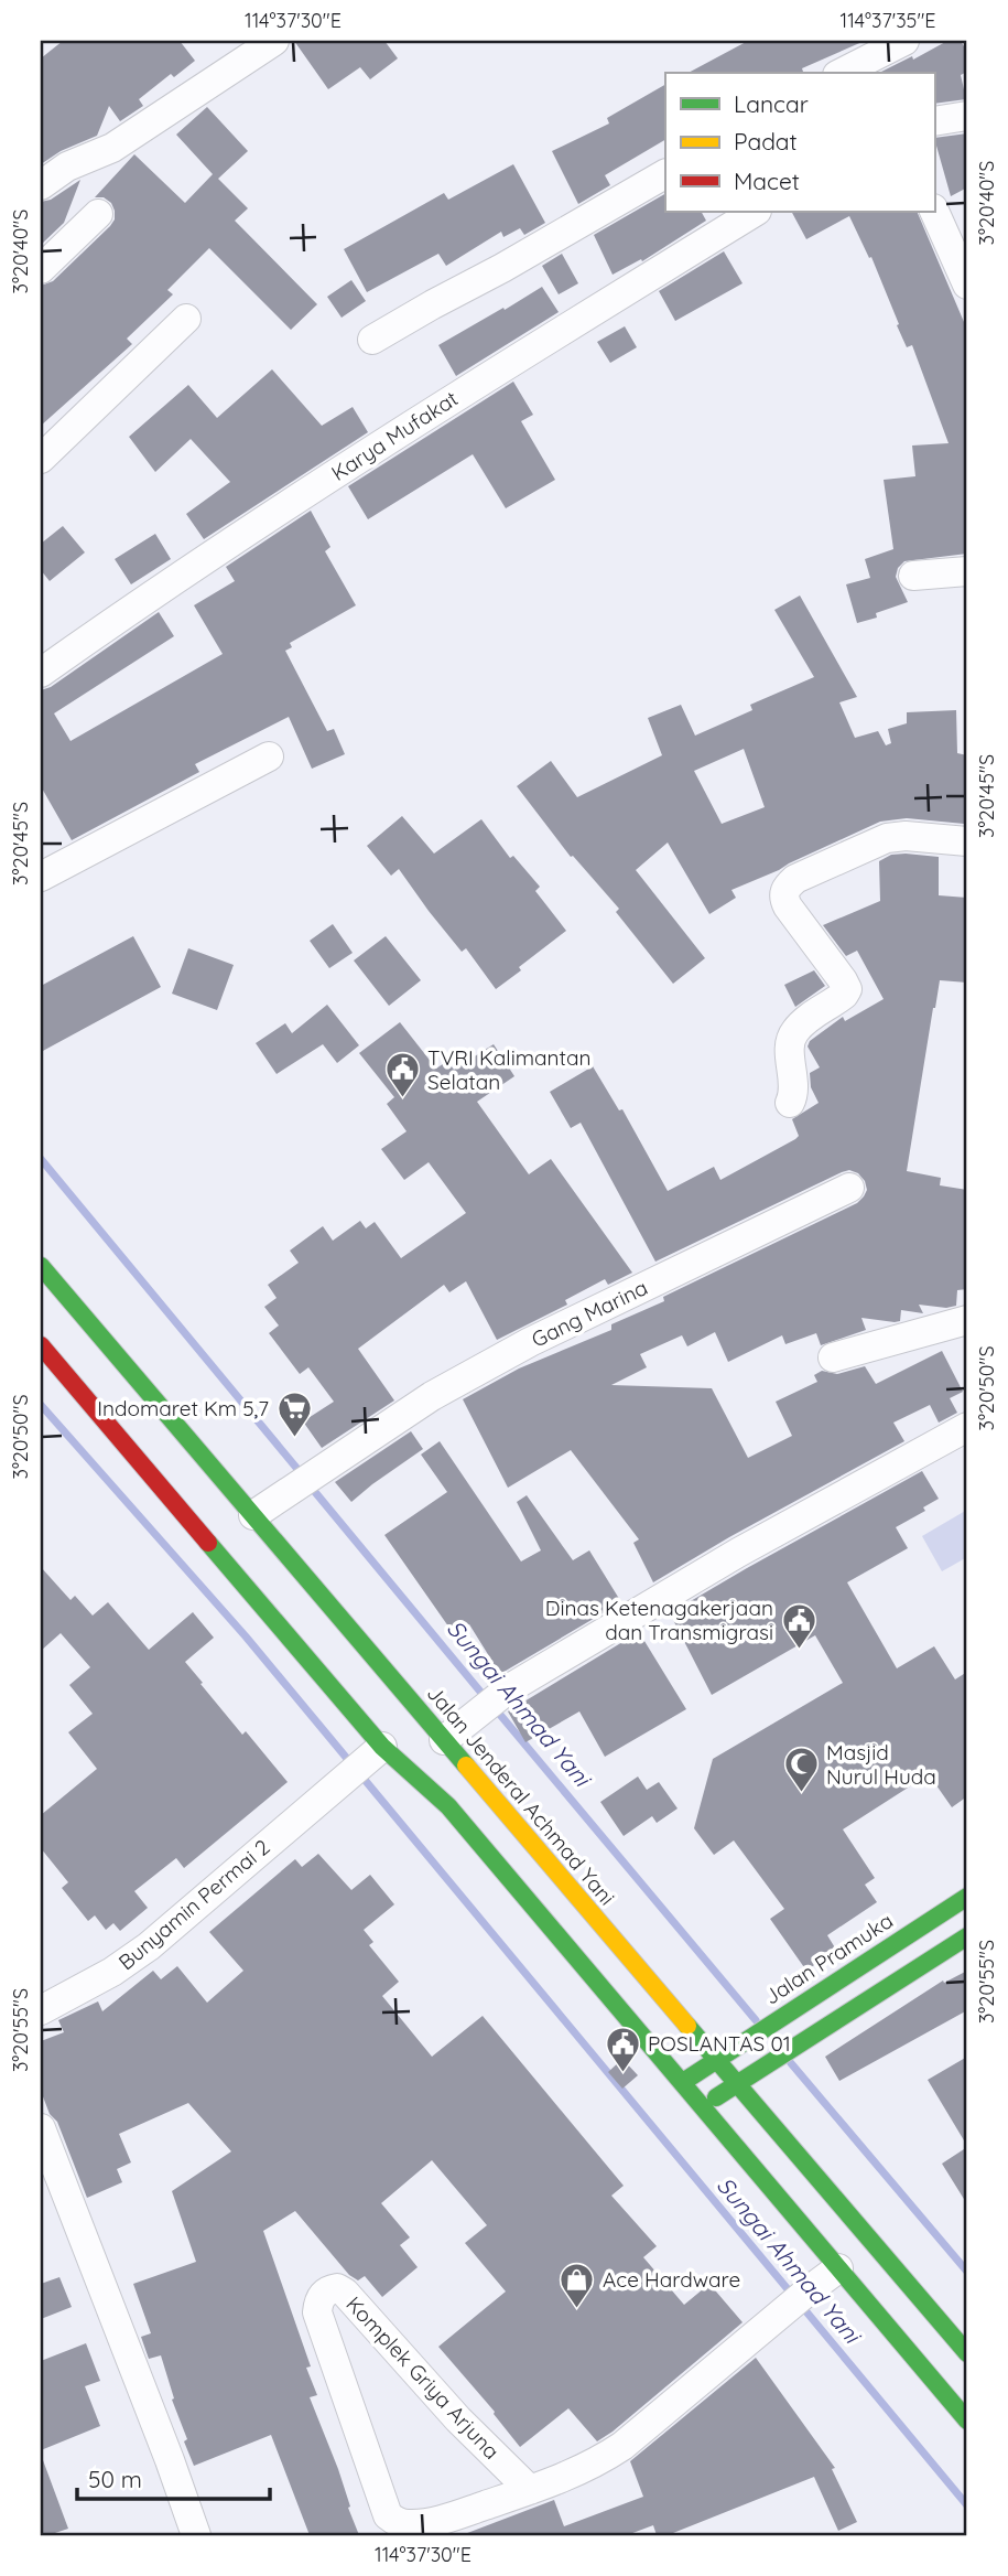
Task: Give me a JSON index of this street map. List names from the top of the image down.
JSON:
{
  "streets": {
    "main road": ["Jalan Jenderal Achmad Yani", "Jalan Pramuka"],
    "street": [
      "Karya Mufakat",
      "Gang Marina",
      "Bunyamin Permai 2",
      "Komplek Griya Arjuna"
    ]
  },
  "crossings": [
    ["Gang Marina", "Jalan Jenderal Achmad Yani"],
    ["Jalan Jenderal Achmad Yani", "Jalan Pramuka"]
  ],
  "water": ["Sungai Ahmad Yani"],
  "places": {
    "public building": ["TVRI Kalimantan Selatan", "Dinas Ketenagakerjaan dan Transmigrasi", "POSLANTAS 01"],
    "supermarket": ["Indomaret Km 5,7"],
    "mosque": ["Masjid Nurul Huda"],
    "shop": ["Ace Hardware"]
  },
  "legend": ["Lancar", "Padat", "Macet"],
  "scale_bar": "50 m",
  "coordinates": [
    "114°37'30\"E",
    "114°37'35\"E",
    "3°20'40\"S",
    "3°20'45\"S",
    "3°20'50\"S",
    "3°20'55\"S"
  ]
}
